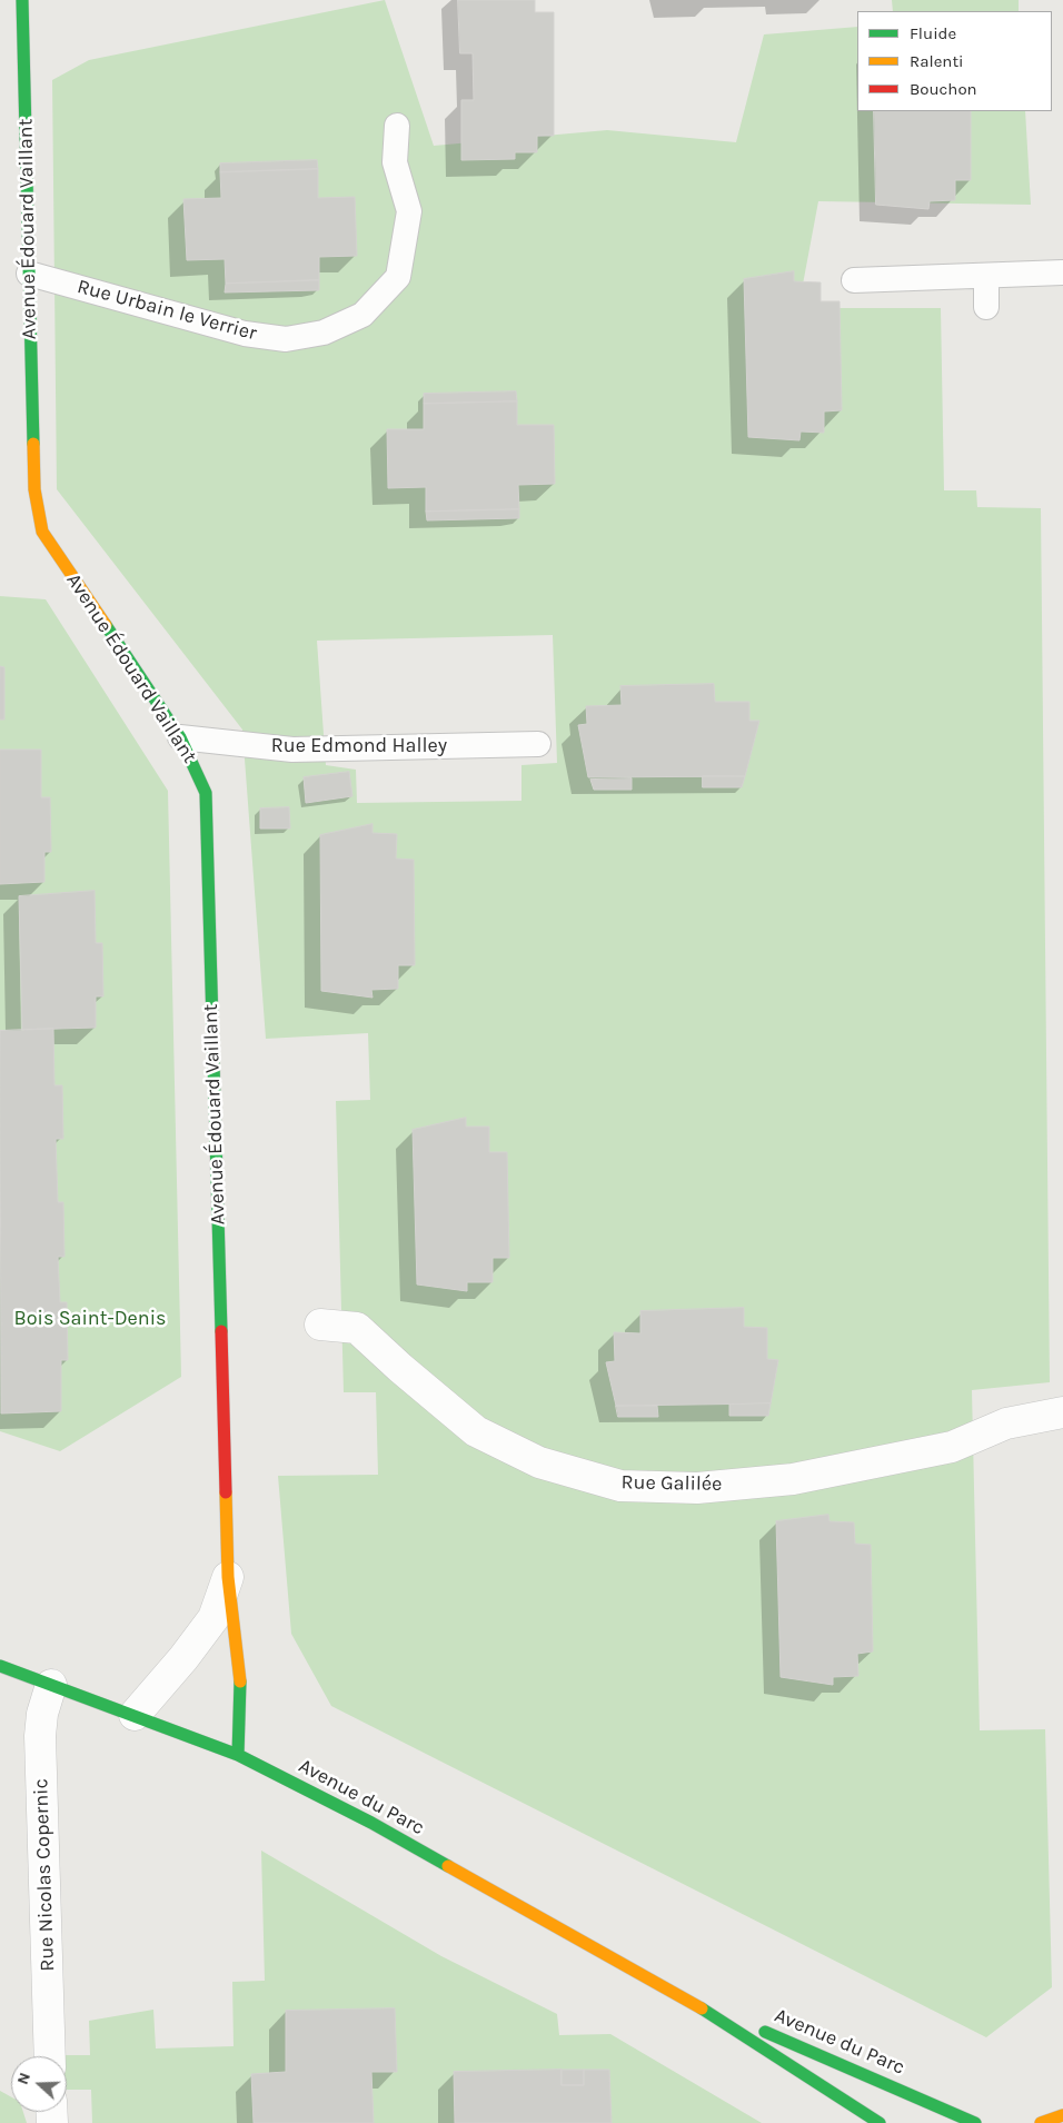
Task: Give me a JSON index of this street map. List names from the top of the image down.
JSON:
{
  "streets": {
    "street": [
      "Avenue Édouard Vaillant",
      "Rue Galilée",
      "Avenue du Parc",
      "Rue Nicolas Copernic"
    ],
    "lane": ["Rue Urbain le Verrier", "Rue Edmond Halley"]
  },
  "crossings": [
    ["Avenue Édouard Vaillant", "Rue Urbain le Verrier"],
    ["Avenue Édouard Vaillant", "Rue Edmond Halley"],
    ["Avenue Édouard Vaillant", "Avenue du Parc"],
    ["Avenue du Parc", "Rue Nicolas Copernic"]
  ],
  "parks": ["Bois Saint-Denis"],
  "legend": ["Fluide", "Ralenti", "Bouchon"],
  "north": "left"
}
